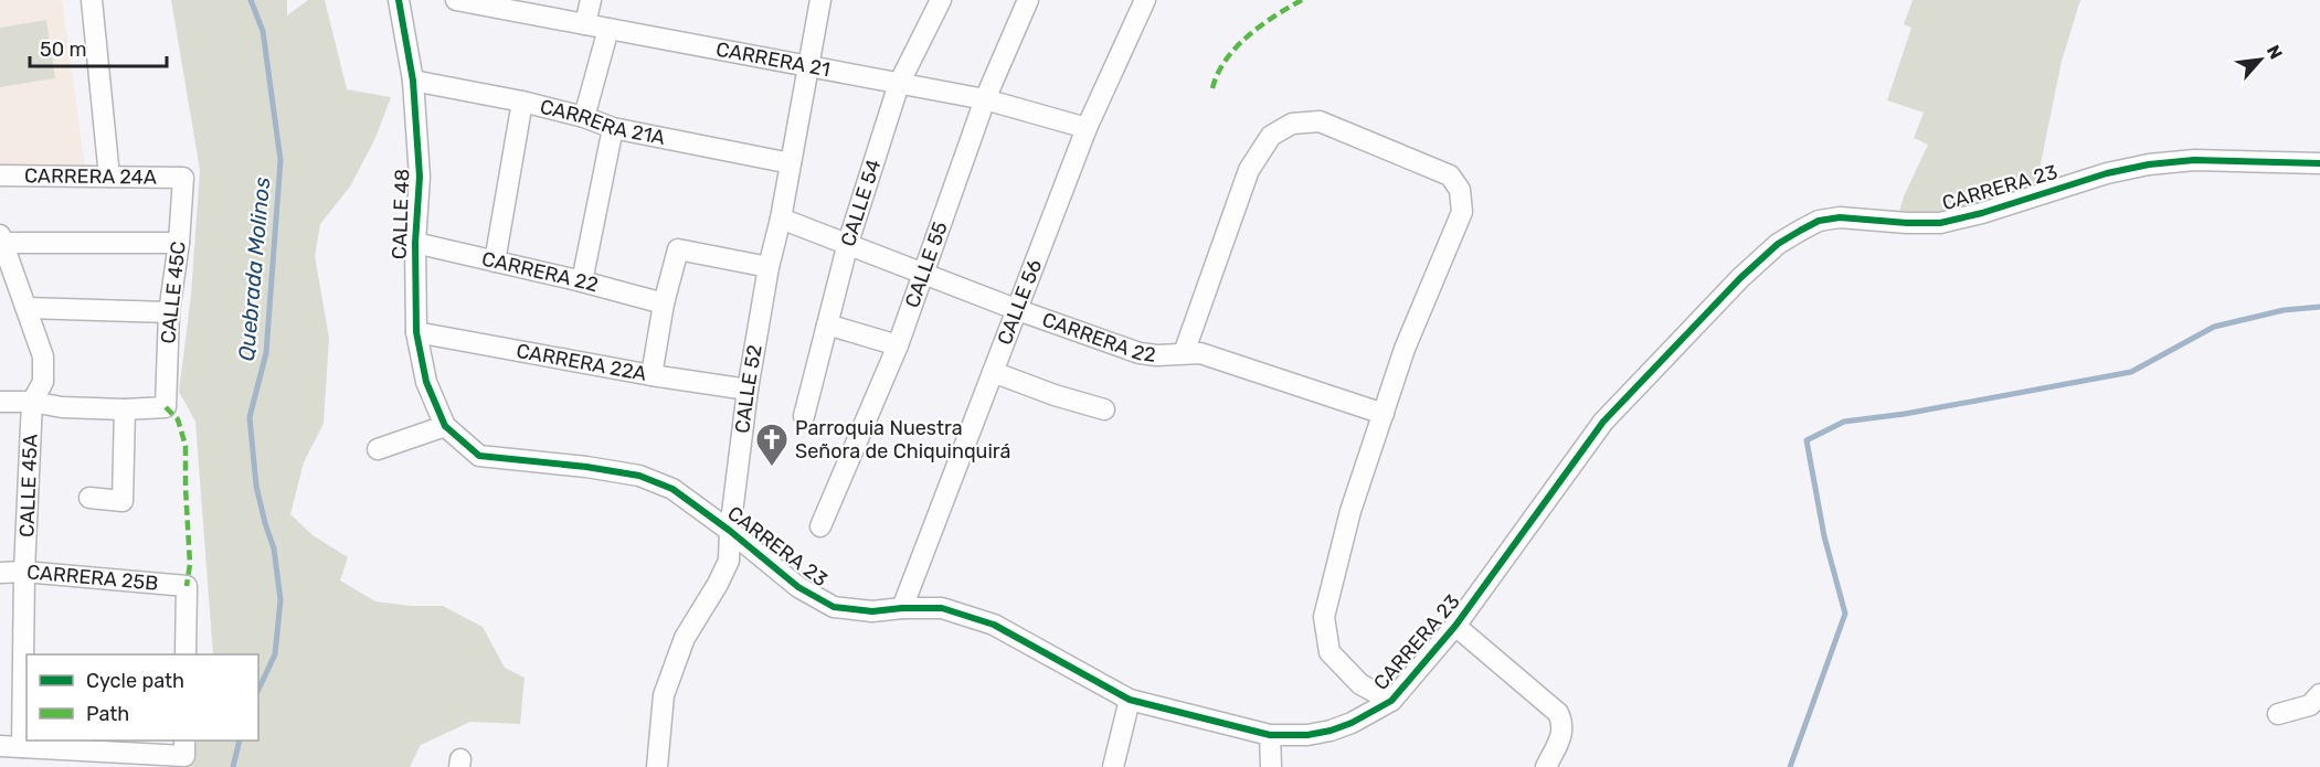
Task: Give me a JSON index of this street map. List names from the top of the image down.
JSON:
{
  "streets": {
    "street": [
      "CARRERA 21",
      "CARRERA 21A",
      "CARRERA 24A",
      "CARRERA 23",
      "CALLE 54",
      "CALLE 48",
      "CALLE 55",
      "CARRERA 22",
      "CALLE 45C",
      "CALLE 56",
      "CARRERA 22A",
      "CALLE 52",
      "CALLE 45A",
      "CARRERA 25B"
    ]
  },
  "crossings": [
    ["CARRERA 21", "CALLE 54"],
    ["CARRERA 21", "CALLE 55"],
    ["CARRERA 21", "CALLE 56"],
    ["CARRERA 21", "CALLE 52"],
    ["CARRERA 21A", "CALLE 48"],
    ["CARRERA 21A", "CALLE 52"],
    ["CARRERA 24A", "CALLE 45C"],
    ["CARRERA 23", "CALLE 48"],
    ["CARRERA 23", "CALLE 56"],
    ["CARRERA 23", "CALLE 52"],
    ["CALLE 54", "CARRERA 22"],
    ["CALLE 48", "CARRERA 22"],
    ["CALLE 48", "CARRERA 22A"],
    ["CALLE 55", "CARRERA 22"],
    ["CARRERA 22", "CALLE 56"],
    ["CARRERA 22", "CALLE 52"],
    ["CARRERA 22A", "CALLE 52"],
    ["CALLE 45A", "CARRERA 25B"]
  ],
  "water": ["Quebrada Molinos"],
  "places": {
    "church": ["Parroquia Nuestra Señora de Chiquinquirá"]
  },
  "legend": ["Cycle path", "Path"],
  "scale_bar": "50 m",
  "north": "top right"
}
